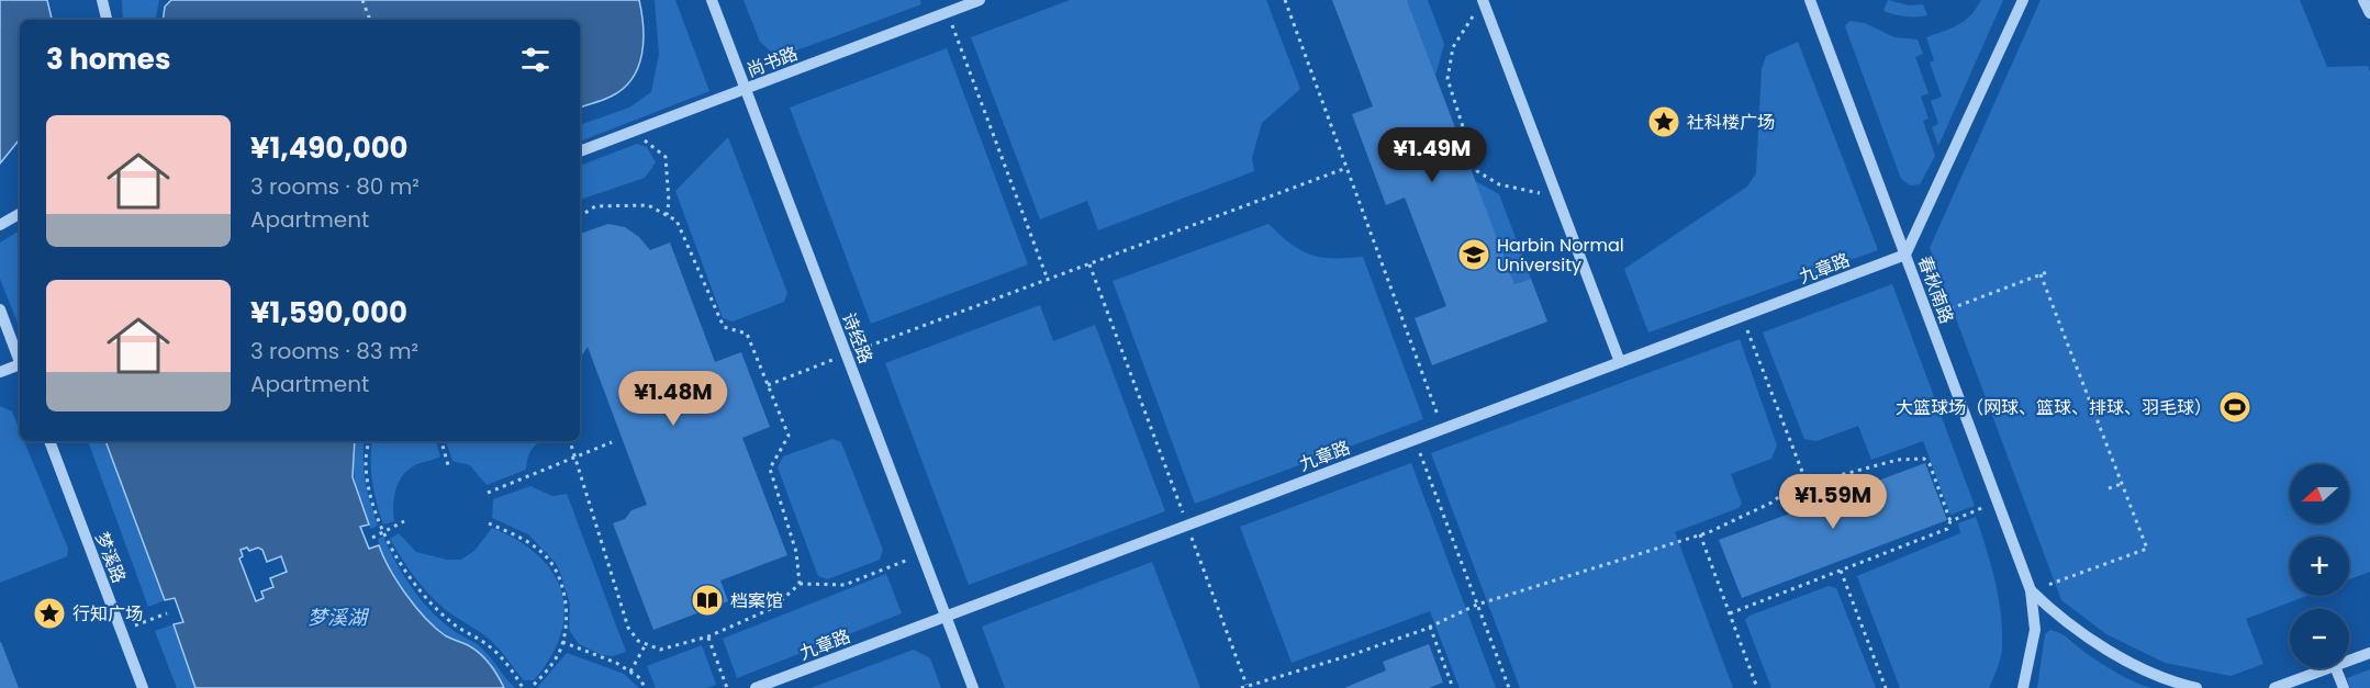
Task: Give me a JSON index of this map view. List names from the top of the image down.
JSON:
{
  "streets": {
    "street": [
      "尚书路",
      "九章路",
      "春秋南路",
      "诗经路",
      "梦溪路"
    ]
  },
  "crossings": [
    ["尚书路", "诗经路"],
    ["九章路", "春秋南路"],
    ["九章路", "诗经路"]
  ],
  "water": ["梦溪湖"],
  "places": {
    "place": ["社科楼广场", "行知广场"],
    "school or university": ["Harbin Normal University"],
    "sports": ["大篮球场（网球、篮球、排球、羽毛球）"],
    "library": ["档案馆"]
  },
  "north": "left",
  "page": {
    "heading": "3 homes",
    "list": [
      {
        "name": "¥1,490,000",
        "note": "3 rooms · 80 m² · Apartment"
      },
      {
        "name": "¥1,590,000",
        "note": "3 rooms · 83 m² · Apartment"
      }
    ],
    "price": ["¥1.49M", "¥1.48M", "¥1.59M"],
    "map_buttons": ["+", "−"]
  }
}
